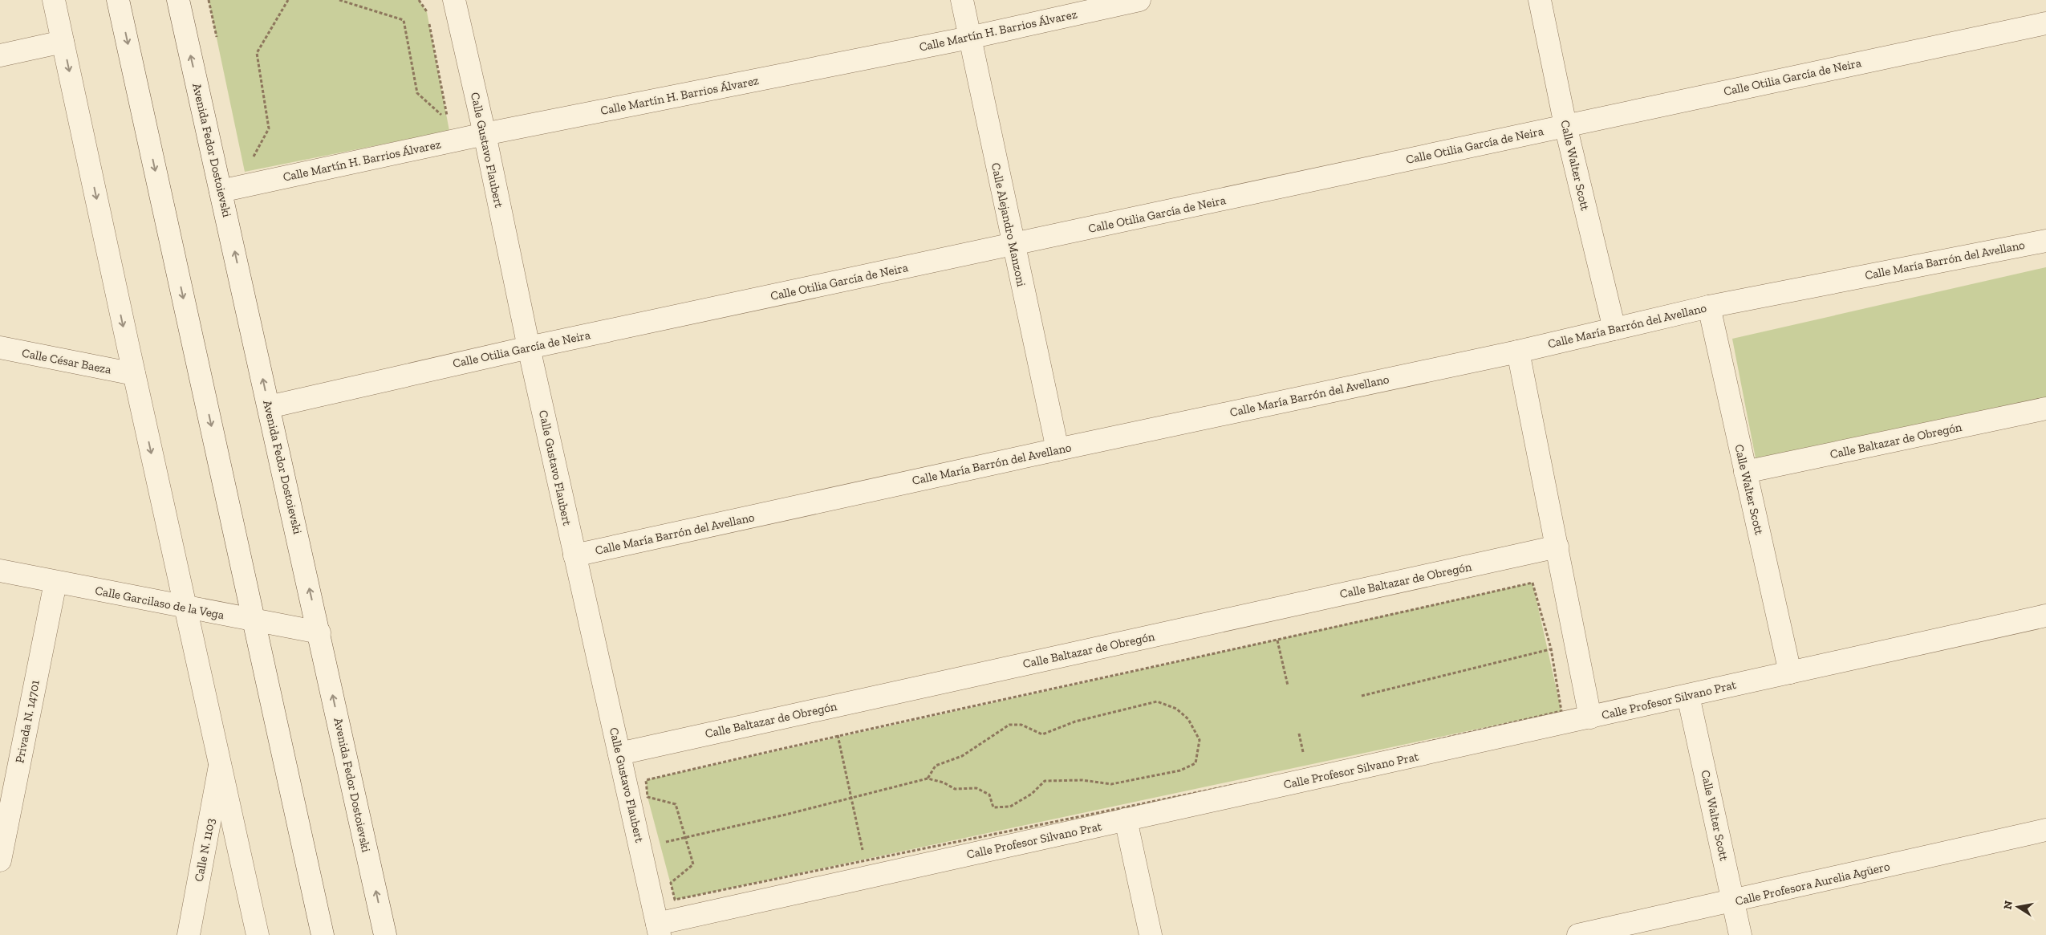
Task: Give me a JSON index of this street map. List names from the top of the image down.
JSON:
{
  "streets": {
    "street": [
      "Calle Martín H. Barrios Álvarez",
      "Calle Otilia García de Neira",
      "Avenida Fedor Dostoievski",
      "Calle Gustavo Flaubert",
      "Calle Walter Scott",
      "Calle Alejandro Manzoni",
      "Calle María Barrón del Avellano",
      "Calle César Baeza",
      "Calle Baltazar de Obregón",
      "Calle Garcilaso de la Vega",
      "Calle Profesor Silvano Prat",
      "Privada N. 14701",
      "Calle N. 1103",
      "Calle Profesora Aurelia Agüero"
    ]
  },
  "crossings": [
    ["Calle Martín H. Barrios Álvarez", "Avenida Fedor Dostoievski"],
    ["Calle Martín H. Barrios Álvarez", "Calle Gustavo Flaubert"],
    ["Calle Martín H. Barrios Álvarez", "Calle Alejandro Manzoni"],
    ["Calle Otilia García de Neira", "Avenida Fedor Dostoievski"],
    ["Calle Otilia García de Neira", "Calle Gustavo Flaubert"],
    ["Calle Otilia García de Neira", "Calle Walter Scott"],
    ["Calle Otilia García de Neira", "Calle Alejandro Manzoni"],
    ["Avenida Fedor Dostoievski", "Calle Garcilaso de la Vega"],
    ["Calle Gustavo Flaubert", "Calle María Barrón del Avellano"],
    ["Calle Gustavo Flaubert", "Calle Baltazar de Obregón"],
    ["Calle Gustavo Flaubert", "Calle Profesor Silvano Prat"],
    ["Calle Walter Scott", "Calle María Barrón del Avellano"],
    ["Calle Walter Scott", "Calle Baltazar de Obregón"],
    ["Calle Walter Scott", "Calle Profesor Silvano Prat"],
    ["Calle Walter Scott", "Calle Profesora Aurelia Agüero"],
    ["Calle Alejandro Manzoni", "Calle María Barrón del Avellano"],
    ["Calle Garcilaso de la Vega", "Privada N. 14701"]
  ],
  "north": "left"
}
